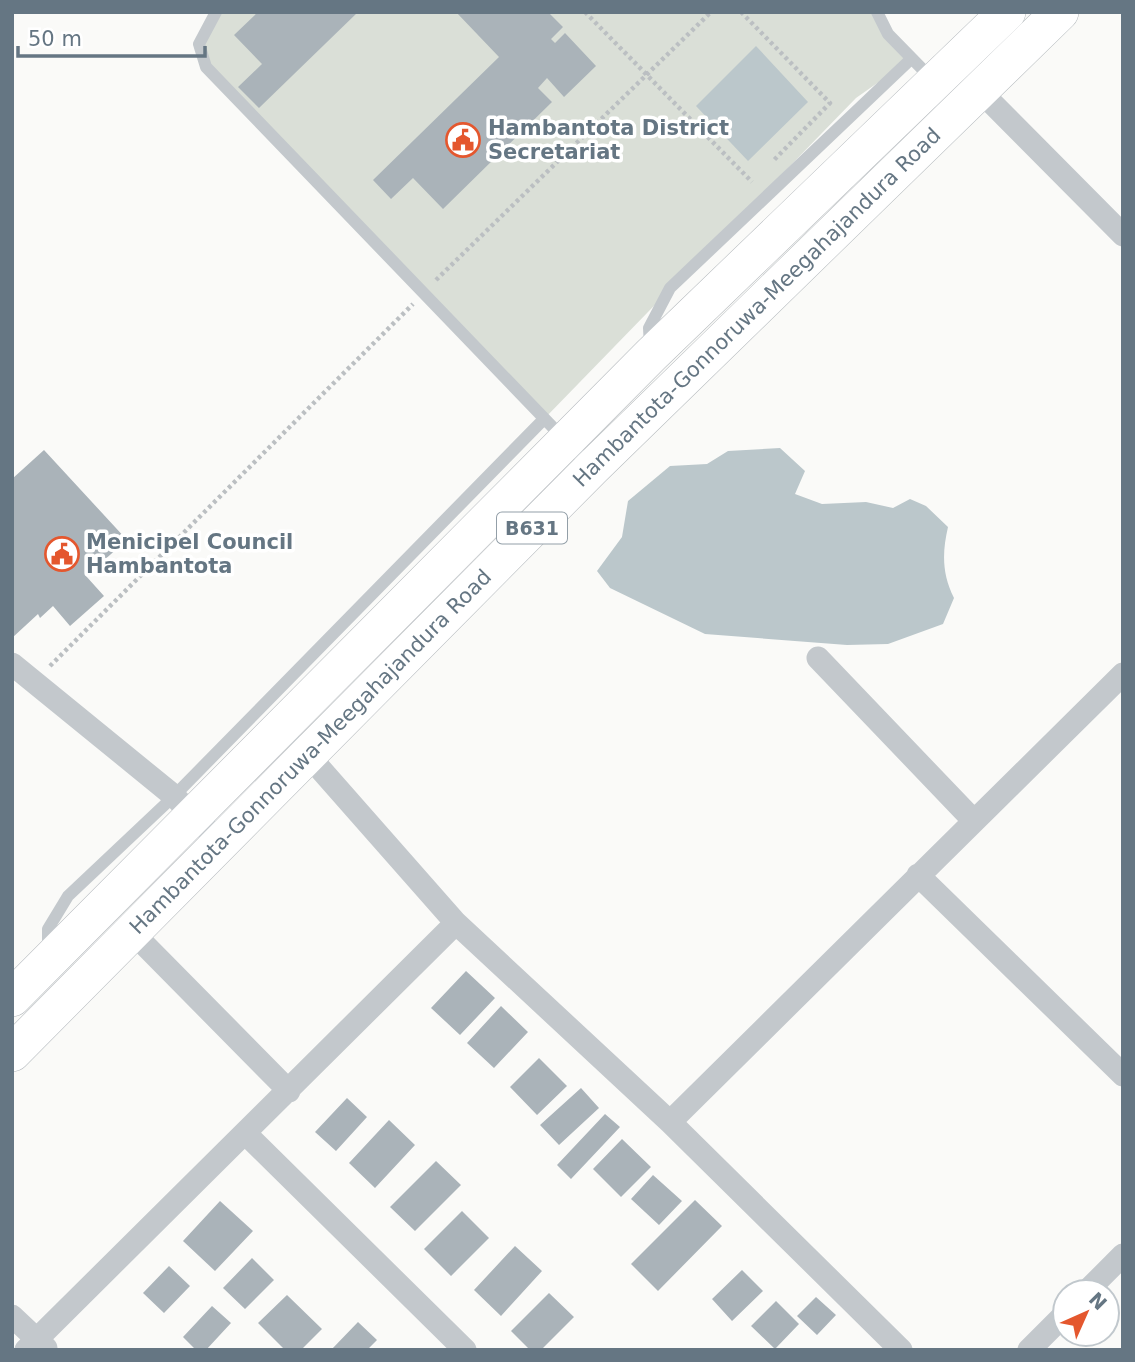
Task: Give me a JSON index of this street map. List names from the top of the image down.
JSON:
{
  "streets": {
    "main road": ["Hambantota-Gonnoruwa-Meegahajandura Road", "B631"]
  },
  "places": {
    "public building": ["Hambantota District Secretariat", "Menicipel Council Hambantota"]
  },
  "scale_bar": "50 m",
  "north": "top right"
}
